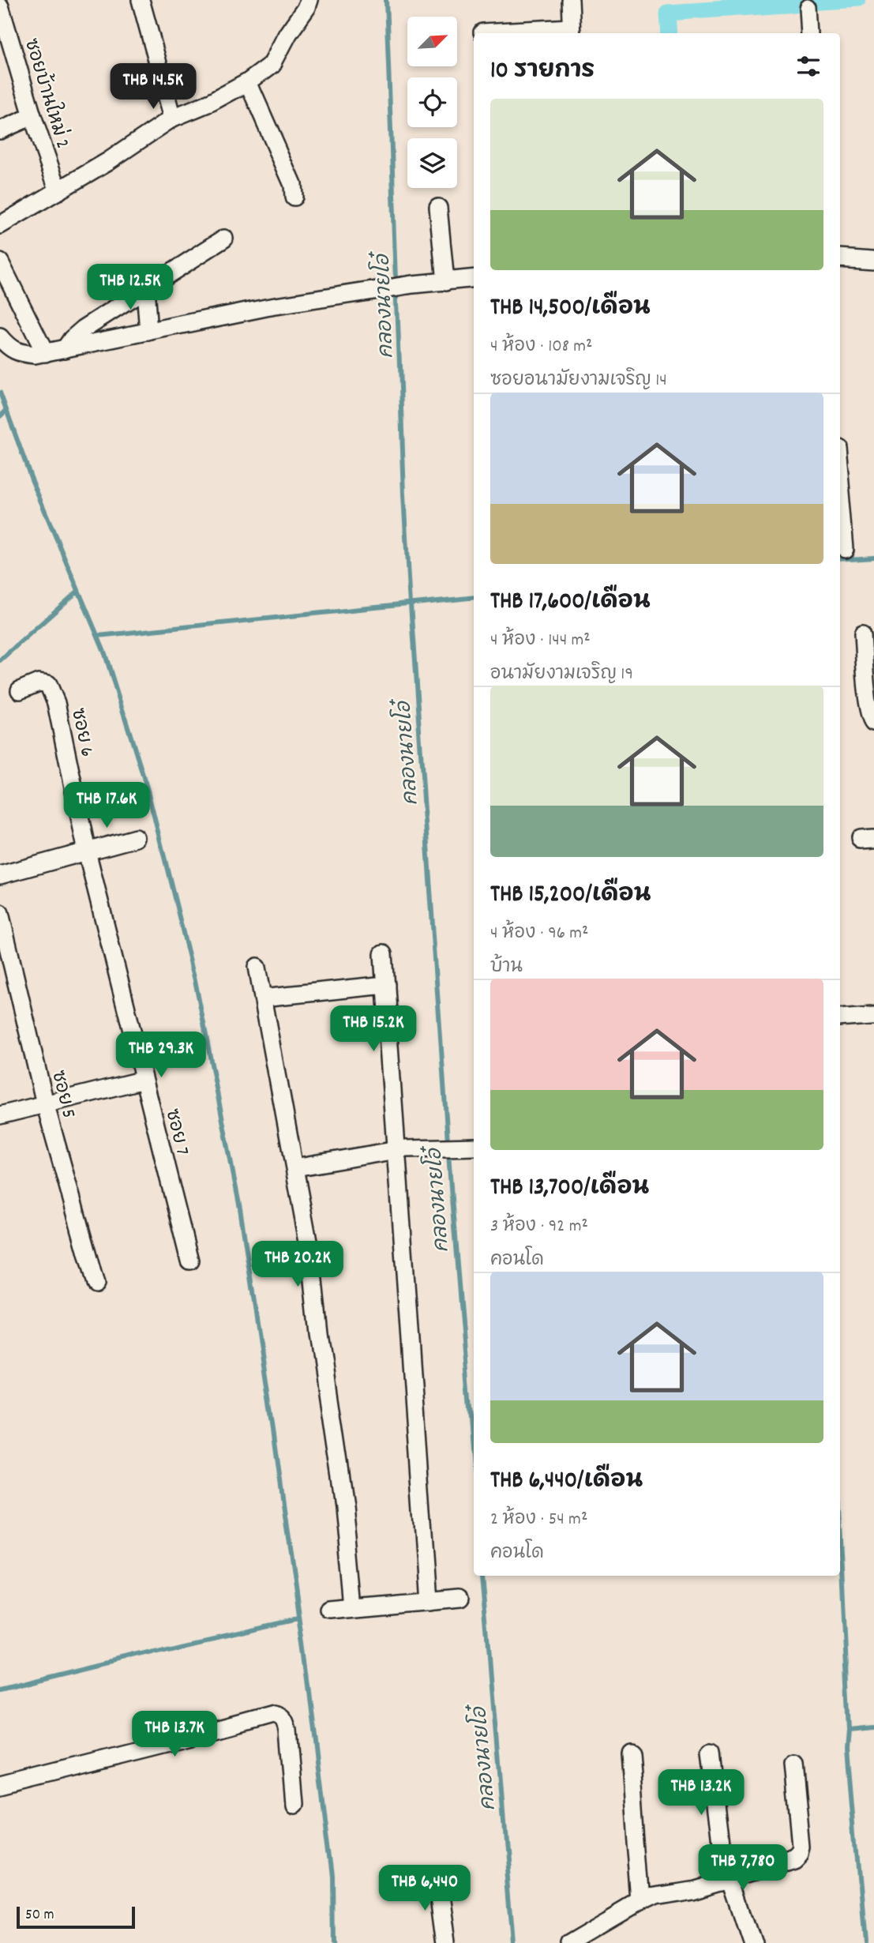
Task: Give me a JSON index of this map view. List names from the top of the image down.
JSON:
{
  "streets": {
    "street": [
      "ซอยบ้านใหม่ 2",
      "ซอย 6",
      "ซอย 5",
      "ซอย 7"
    ]
  },
  "crossings": [
    ["ซอย 6", "ซอย 7"]
  ],
  "water": ["คลองนายโอ๋"],
  "scale_bar": "50 m",
  "north": "top right",
  "page": {
    "heading": "10 รายการ",
    "price": [
      "THB 14.5K",
      "THB 12.5K",
      "THB 17.6K",
      "THB 15.2K",
      "THB 29.3K",
      "THB 20.2K",
      "THB 13.7K",
      "THB 13.2K",
      "THB 7,780",
      "THB 6,440"
    ],
    "list": [
      {
        "name": "THB 14,500/เดือน",
        "note": "4 ห้อง · 108 m² · ซอยอนามัยงามเจริญ 14"
      },
      {
        "name": "THB 17,600/เดือน",
        "note": "4 ห้อง · 144 m² · อนามัยงามเจริญ 19"
      },
      {
        "name": "THB 15,200/เดือน",
        "note": "4 ห้อง · 96 m² · บ้าน"
      },
      {
        "name": "THB 13,700/เดือน",
        "note": "3 ห้อง · 92 m² · คอนโด"
      },
      {
        "name": "THB 6,440/เดือน",
        "note": "2 ห้อง · 54 m² · คอนโด"
      }
    ],
    "scale": "50 m"
  }
}
